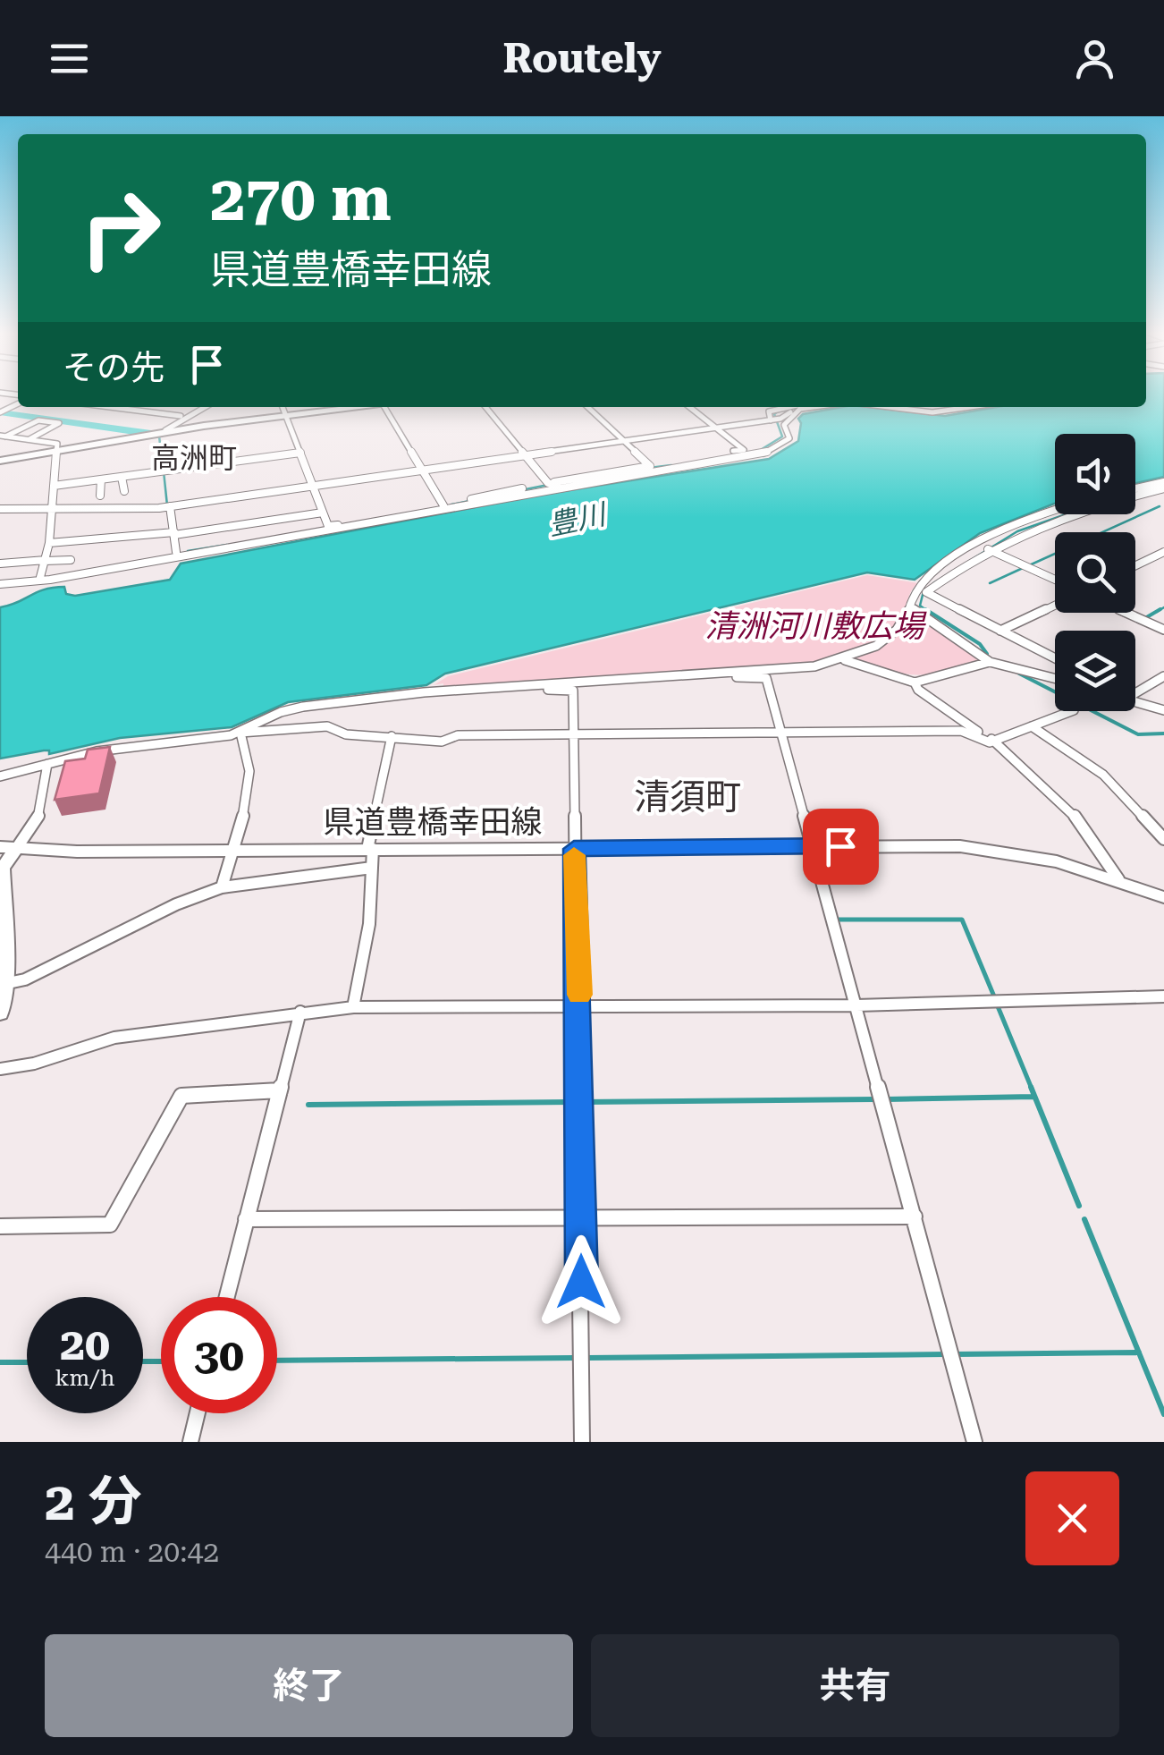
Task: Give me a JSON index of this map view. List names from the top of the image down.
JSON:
{
  "streets": {
    "main road": ["県道豊橋幸田線"]
  },
  "districts": ["高洲町", "清須町"],
  "water": ["豊川"],
  "parks": ["清洲河川敷広場"],
  "page": {
    "header": "Routely",
    "turn": ["270 m", "県道豊橋幸田線"],
    "then": "その先",
    "speed": "20 km/h",
    "limit": "30",
    "heading": ["2 分", "440 m · 20:42"],
    "buttons": ["終了", "共有"]
  }
}
